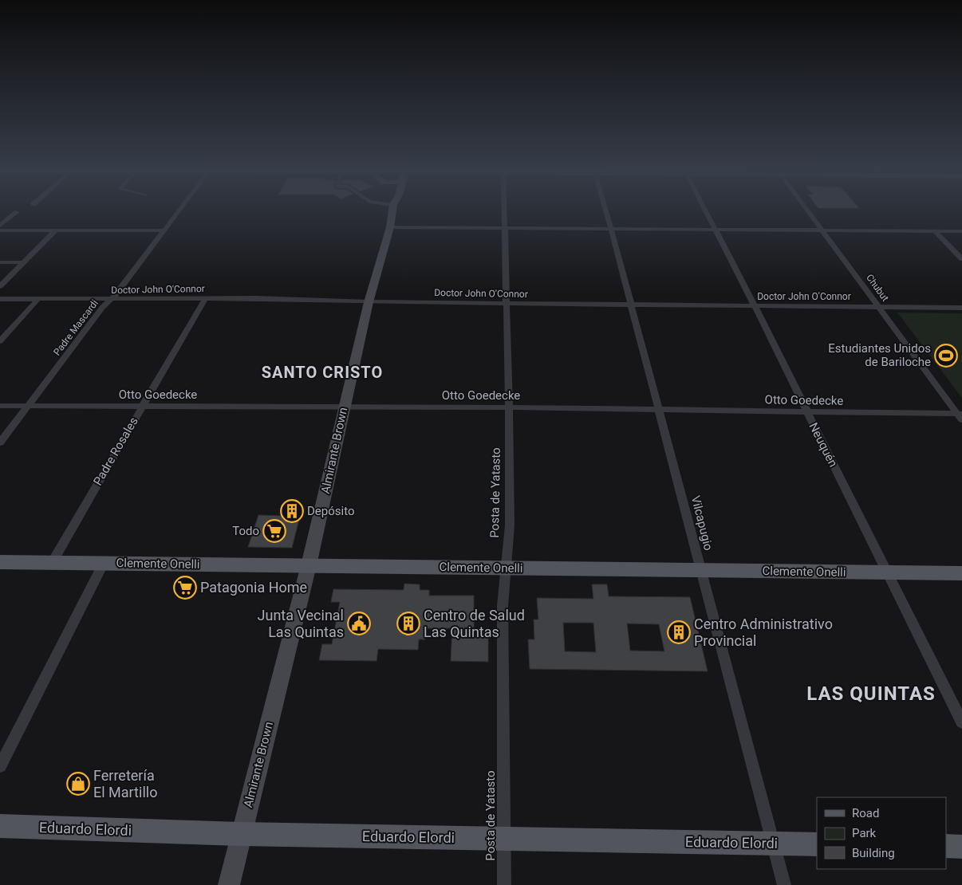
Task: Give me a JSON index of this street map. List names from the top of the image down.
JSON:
{
  "streets": {
    "main road": ["Clemente Onelli", "Eduardo Elordi"],
    "street": [
      "Chubut",
      "Doctor John O'Connor",
      "Padre Mascardi",
      "Otto Goedecke",
      "Neuquén",
      "Almirante Brown",
      "Padre Rosales",
      "Posta de Yatasto",
      "Vilcapugio"
    ]
  },
  "crossings": [
    ["Chubut", "Doctor John O'Connor"],
    ["Chubut", "Otto Goedecke"],
    ["Doctor John O'Connor", "Padre Mascardi"],
    ["Doctor John O'Connor", "Neuquén"],
    ["Doctor John O'Connor", "Almirante Brown"],
    ["Doctor John O'Connor", "Padre Rosales"],
    ["Doctor John O'Connor", "Posta de Yatasto"],
    ["Doctor John O'Connor", "Vilcapugio"],
    ["Padre Mascardi", "Otto Goedecke"],
    ["Otto Goedecke", "Neuquén"],
    ["Otto Goedecke", "Almirante Brown"],
    ["Otto Goedecke", "Padre Rosales"],
    ["Otto Goedecke", "Posta de Yatasto"],
    ["Otto Goedecke", "Vilcapugio"],
    ["Neuquén", "Clemente Onelli"],
    ["Almirante Brown", "Clemente Onelli"],
    ["Almirante Brown", "Eduardo Elordi"],
    ["Padre Rosales", "Clemente Onelli"],
    ["Posta de Yatasto", "Clemente Onelli"],
    ["Posta de Yatasto", "Eduardo Elordi"],
    ["Vilcapugio", "Clemente Onelli"],
    ["Vilcapugio", "Eduardo Elordi"]
  ],
  "districts": ["SANTO CRISTO", "LAS QUINTAS"],
  "places": {
    "sports": ["Estudiantes Unidos de Bariloche"],
    "building": ["Depósito", "Centro de Salud Las Quintas", "Centro Administrativo Provincial"],
    "supermarket": ["Todo", "Patagonia Home"],
    "public building": ["Junta Vecinal Las Quintas"],
    "shop": ["Ferretería El Martillo"]
  },
  "legend": ["Road", "Park", "Building"]
}
